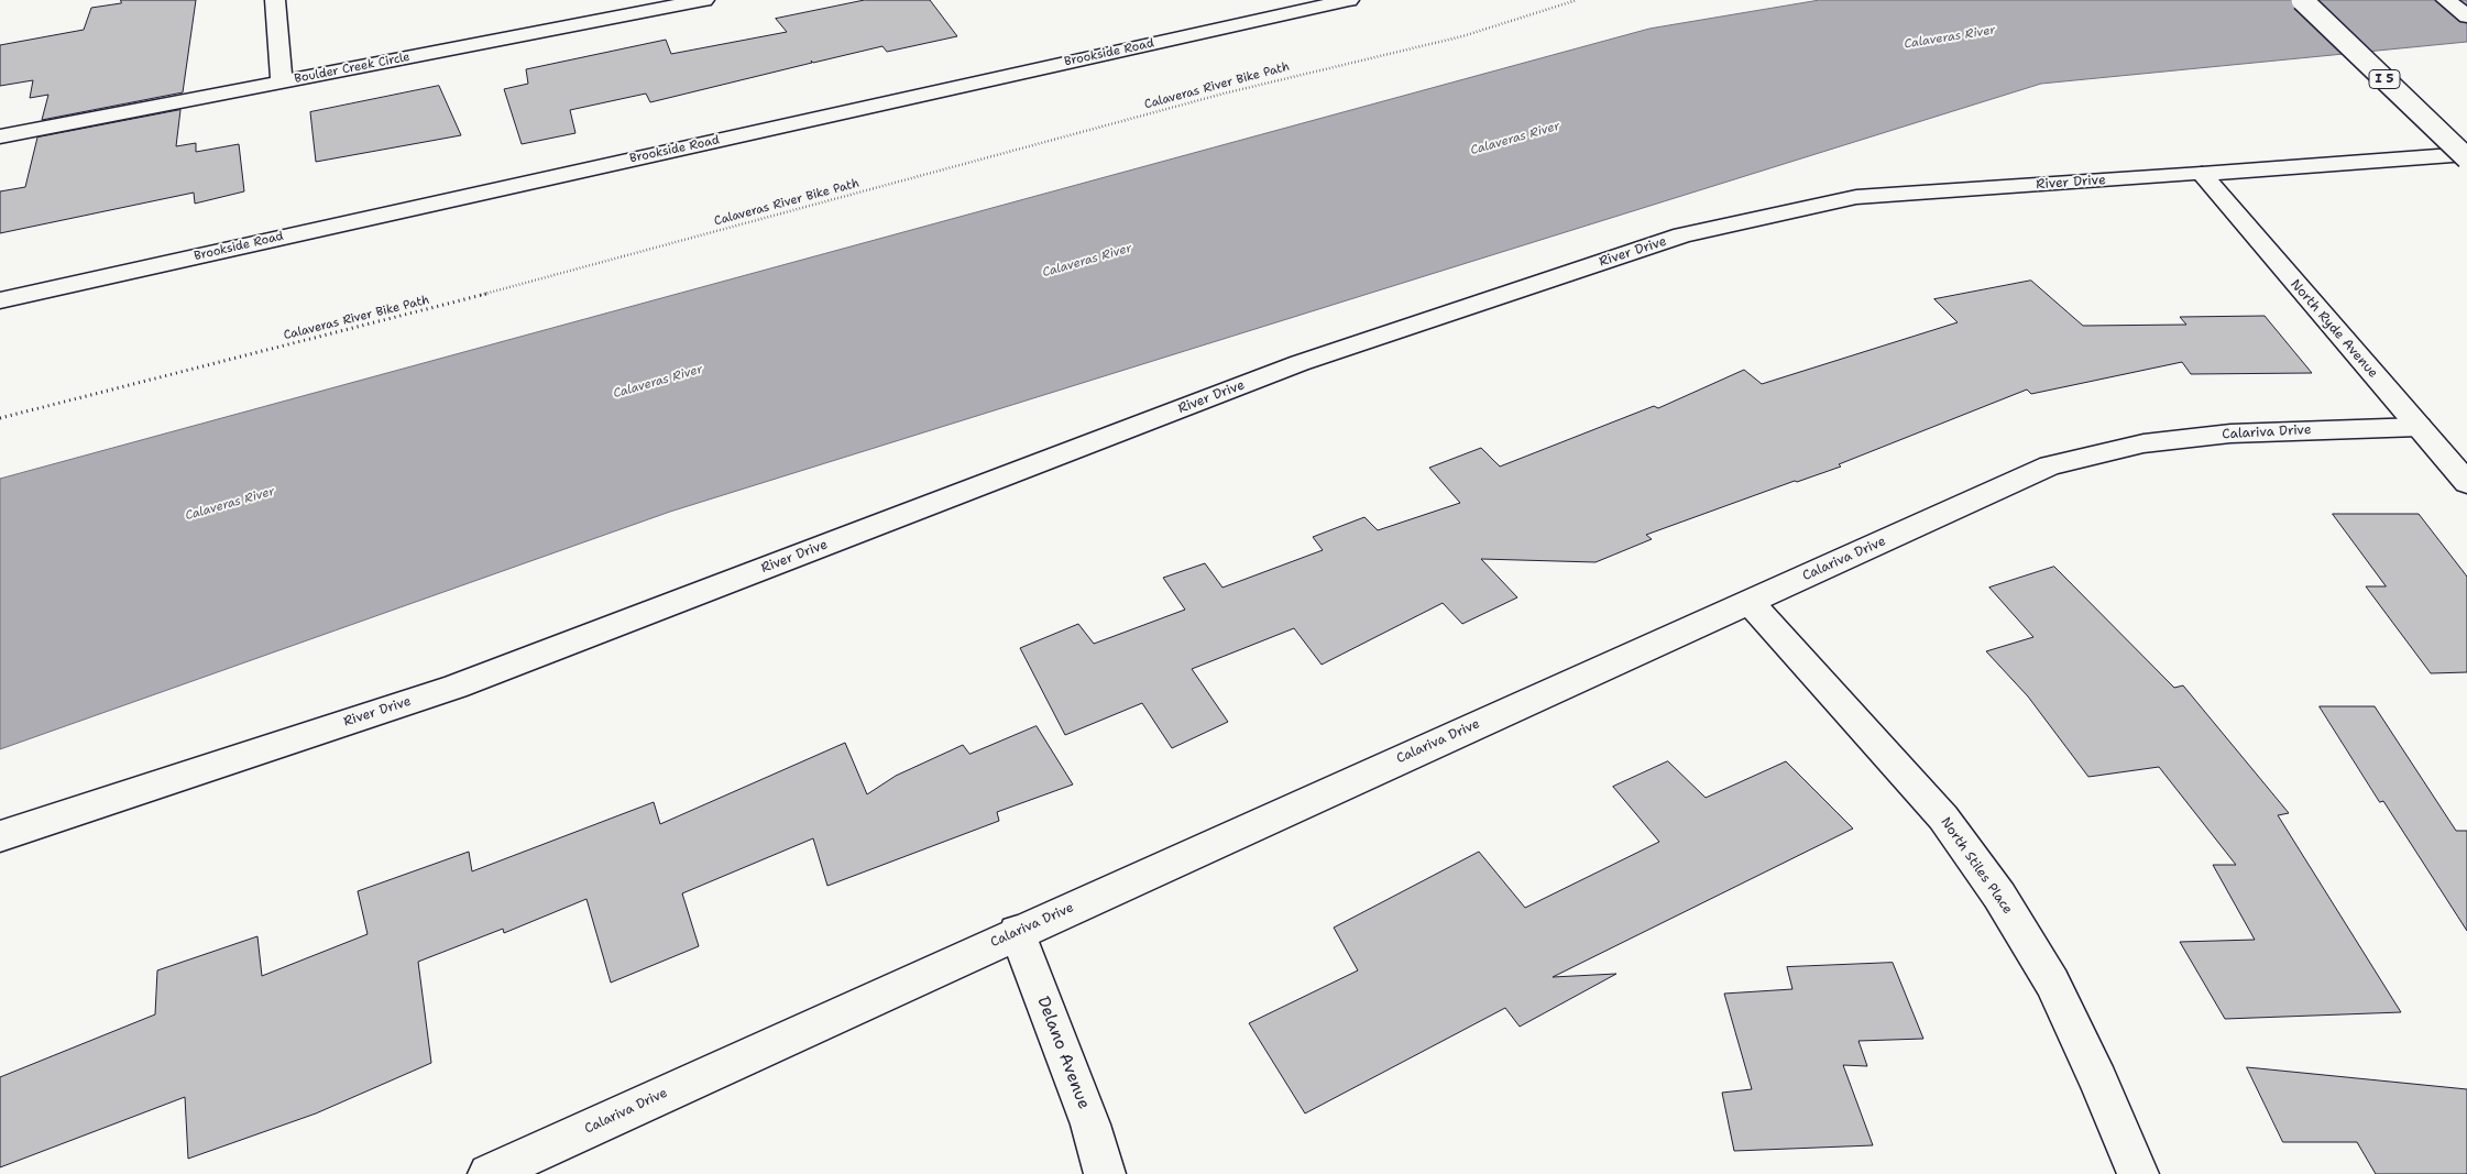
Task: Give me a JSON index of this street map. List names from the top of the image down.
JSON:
{
  "streets": {
    "main road": [
      "Brookside Road",
      "Boulder Creek Circle",
      "I 5",
      "River Drive",
      "North Ryde Avenue",
      "Calariva Drive",
      "North Stiles Place",
      "Delano Avenue"
    ],
    "path": ["Calaveras River Bike Path"]
  },
  "crossings": [
    ["River Drive", "North Ryde Avenue"],
    ["North Ryde Avenue", "Calariva Drive"],
    ["Calariva Drive", "North Stiles Place"],
    ["Calariva Drive", "Delano Avenue"]
  ],
  "water": ["Calaveras River"]
}
